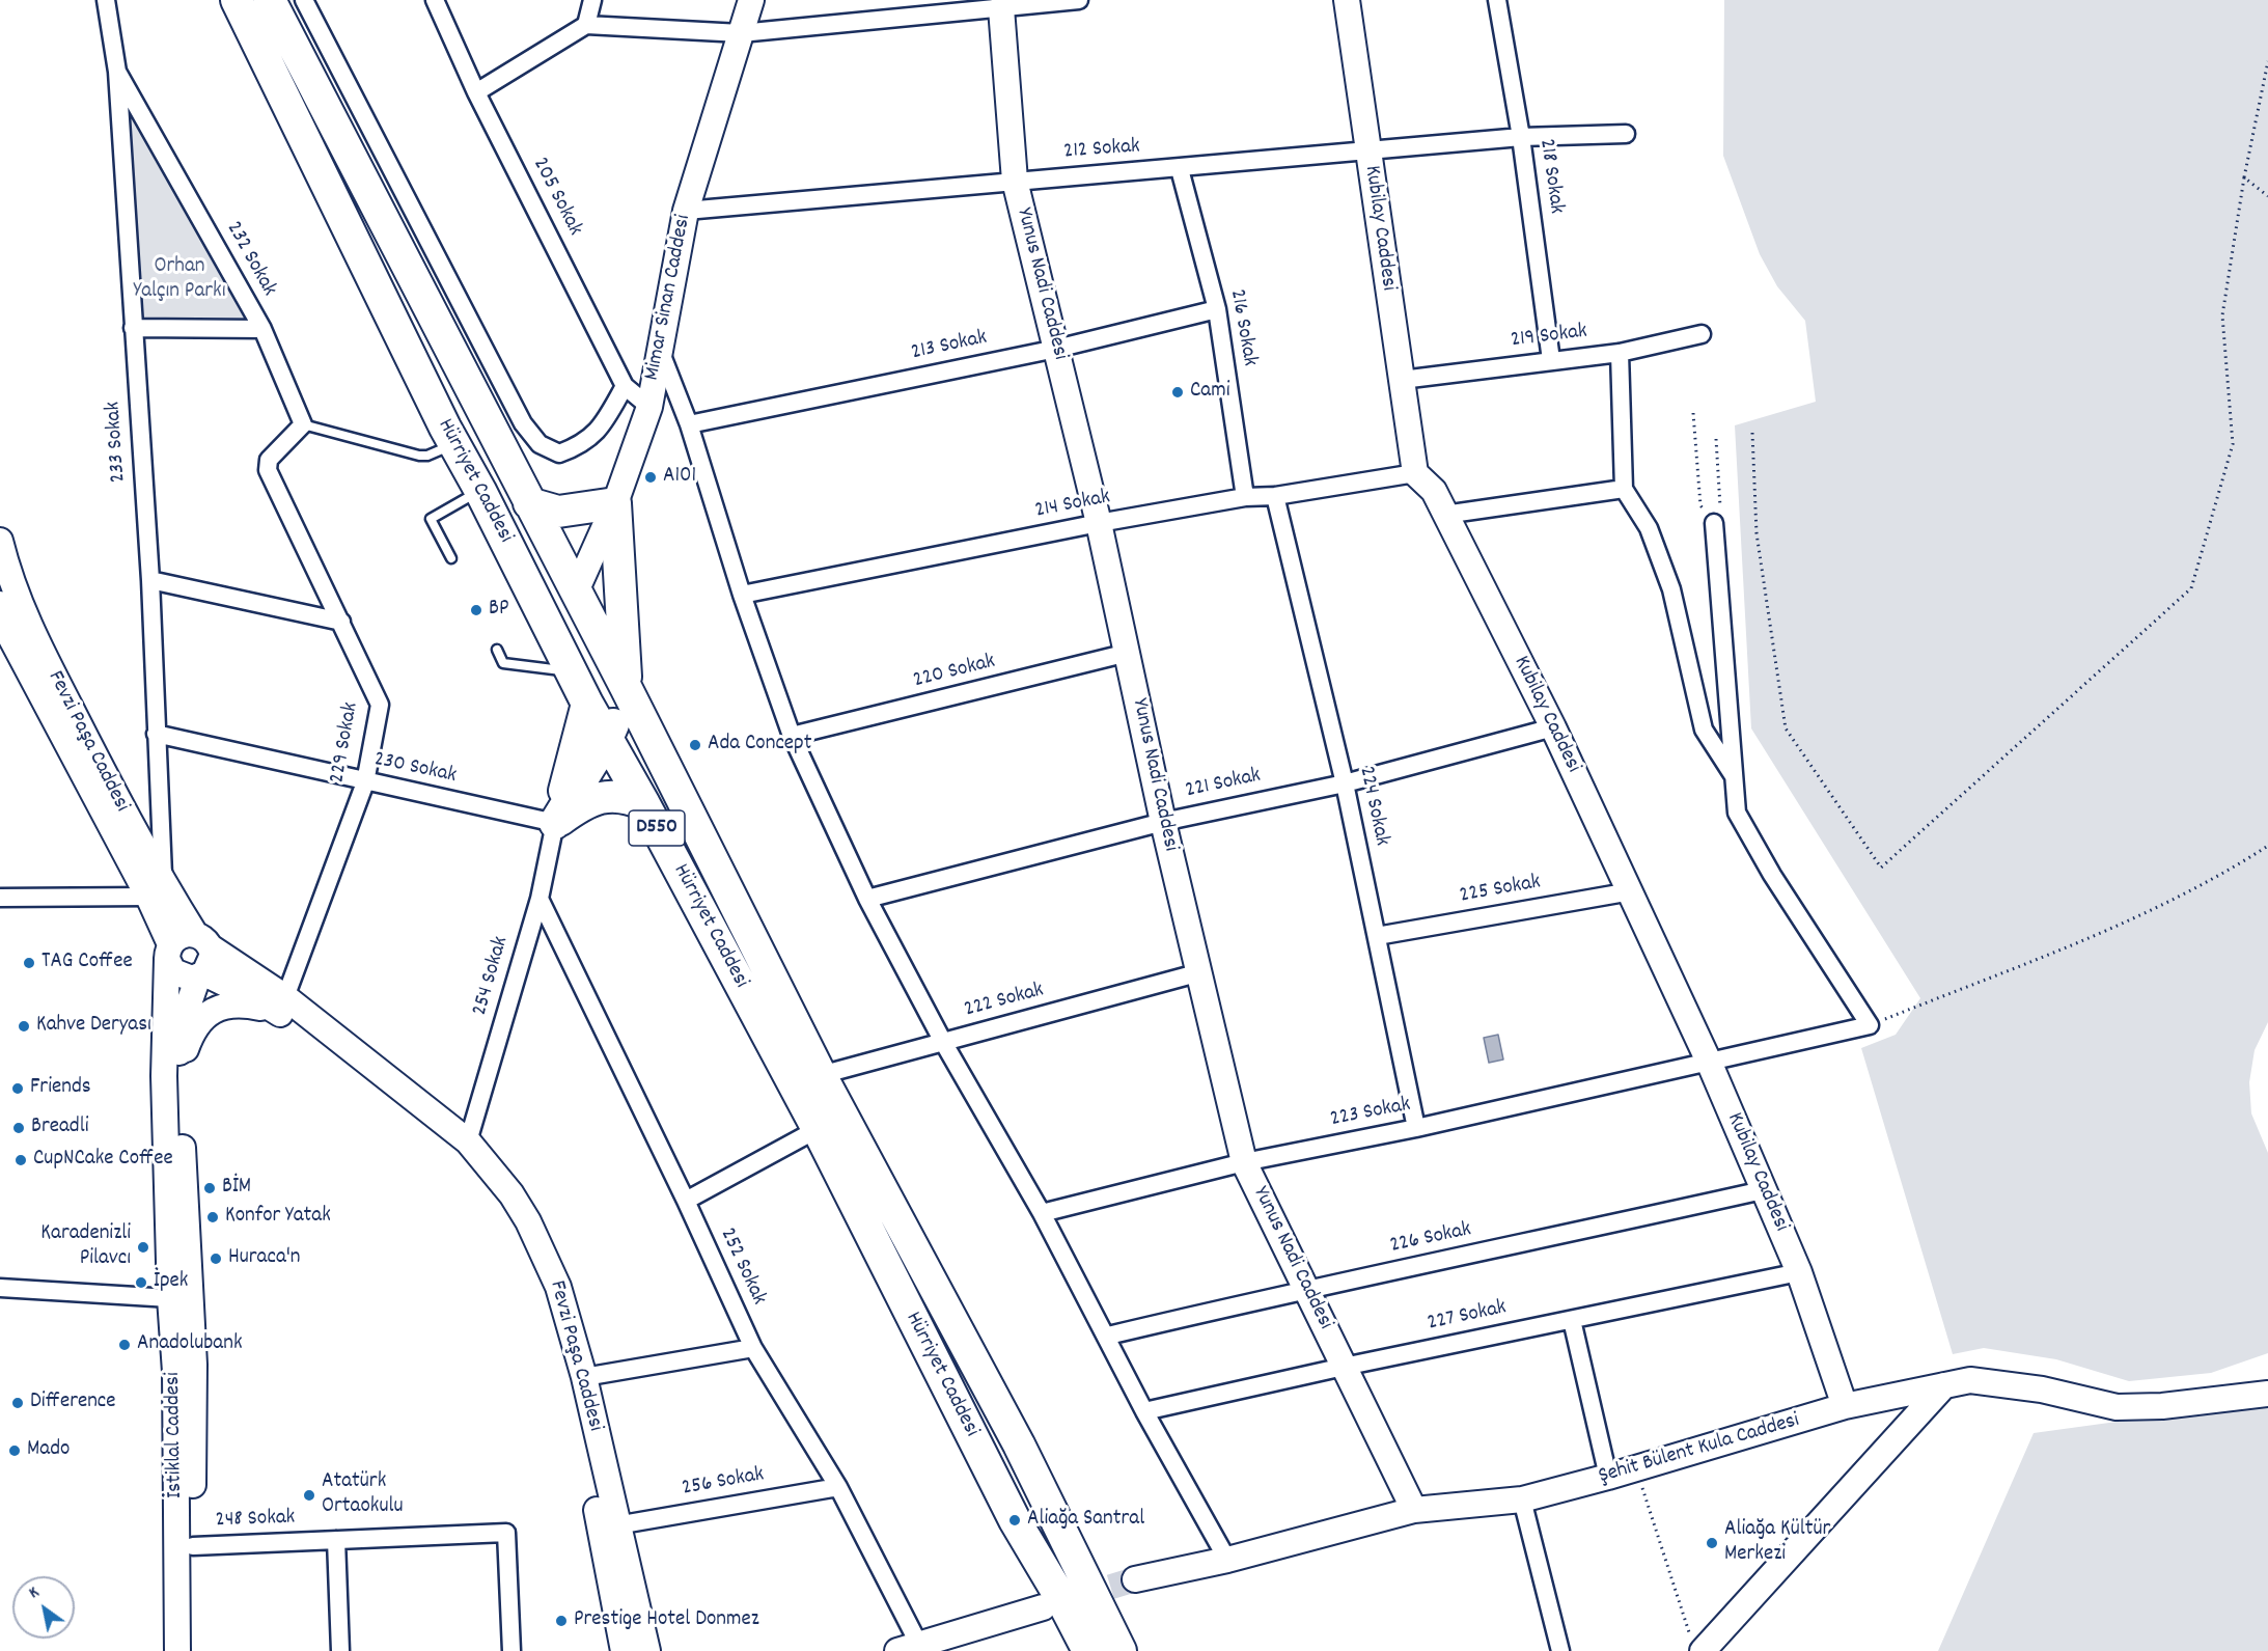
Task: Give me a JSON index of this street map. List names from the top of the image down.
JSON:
{
  "streets": {
    "highway": ["Hürriyet Caddesi", "D550"],
    "street": [
      "212 Sokak",
      "218 Sokak",
      "205 Sokak",
      "Kubilay Caddesi",
      "232 Sokak",
      "Yunus Nadi Caddesi",
      "Mimar Sinan Caddesi",
      "216 Sokak",
      "219 Sokak",
      "213 Sokak",
      "233 Sokak",
      "214 Sokak",
      "220 Sokak",
      "Fevzi Paşa Caddesi",
      "229 Sokak",
      "230 Sokak",
      "221 Sokak",
      "224 Sokak",
      "225 Sokak",
      "254 Sokak",
      "222 Sokak",
      "223 Sokak",
      "226 Sokak",
      "252 Sokak",
      "227 Sokak",
      "İstiklal Caddesi",
      "Şehit Bülent Kula Caddesi",
      "256 Sokak",
      "248 Sokak"
    ]
  },
  "crossings": [
    ["212 Sokak", "218 Sokak"],
    ["212 Sokak", "Kubilay Caddesi"],
    ["212 Sokak", "Yunus Nadi Caddesi"],
    ["212 Sokak", "Mimar Sinan Caddesi"],
    ["212 Sokak", "216 Sokak"],
    ["218 Sokak", "219 Sokak"],
    ["205 Sokak", "Mimar Sinan Caddesi"],
    ["Kubilay Caddesi", "219 Sokak"],
    ["Kubilay Caddesi", "214 Sokak"],
    ["Kubilay Caddesi", "221 Sokak"],
    ["Kubilay Caddesi", "225 Sokak"],
    ["Kubilay Caddesi", "223 Sokak"],
    ["Kubilay Caddesi", "226 Sokak"],
    ["Kubilay Caddesi", "227 Sokak"],
    ["Kubilay Caddesi", "Şehit Bülent Kula Caddesi"],
    ["232 Sokak", "233 Sokak"],
    ["232 Sokak", "229 Sokak"],
    ["Yunus Nadi Caddesi", "213 Sokak"],
    ["Yunus Nadi Caddesi", "214 Sokak"],
    ["Yunus Nadi Caddesi", "220 Sokak"],
    ["Yunus Nadi Caddesi", "221 Sokak"],
    ["Yunus Nadi Caddesi", "222 Sokak"],
    ["Yunus Nadi Caddesi", "223 Sokak"],
    ["Yunus Nadi Caddesi", "226 Sokak"],
    ["Yunus Nadi Caddesi", "227 Sokak"],
    ["Yunus Nadi Caddesi", "Şehit Bülent Kula Caddesi"],
    ["Mimar Sinan Caddesi", "Hürriyet Caddesi"],
    ["216 Sokak", "213 Sokak"],
    ["216 Sokak", "214 Sokak"],
    ["233 Sokak", "Fevzi Paşa Caddesi"],
    ["233 Sokak", "230 Sokak"],
    ["Hürriyet Caddesi", "222 Sokak"],
    ["214 Sokak", "224 Sokak"],
    ["Fevzi Paşa Caddesi", "229 Sokak"],
    ["Fevzi Paşa Caddesi", "254 Sokak"],
    ["Fevzi Paşa Caddesi", "İstiklal Caddesi"],
    ["Fevzi Paşa Caddesi", "256 Sokak"],
    ["229 Sokak", "230 Sokak"],
    ["230 Sokak", "254 Sokak"],
    ["221 Sokak", "224 Sokak"],
    ["224 Sokak", "225 Sokak"],
    ["224 Sokak", "223 Sokak"],
    ["254 Sokak", "252 Sokak"],
    ["252 Sokak", "256 Sokak"],
    ["İstiklal Caddesi", "248 Sokak"]
  ],
  "parks": ["Orhan Yalçın Parkı"],
  "places": [
    "Cami",
    "A101",
    "BP",
    "Ada Concept",
    "TAG Coffee",
    "Kahve Deryası",
    "Friends",
    "Breadli",
    "CupNCake Coffee",
    "BİM",
    "Konfor Yatak",
    "Karadenizli Pilavcı",
    "Huraca'n",
    "İpek",
    "Anadolubank",
    "Difference",
    "Mado",
    "Atatürk Ortaokulu",
    "Aliağa Santral",
    "Aliağa Kültür Merkezi",
    "Prestige Hotel Donmez"
  ],
  "north": "top left"
}
